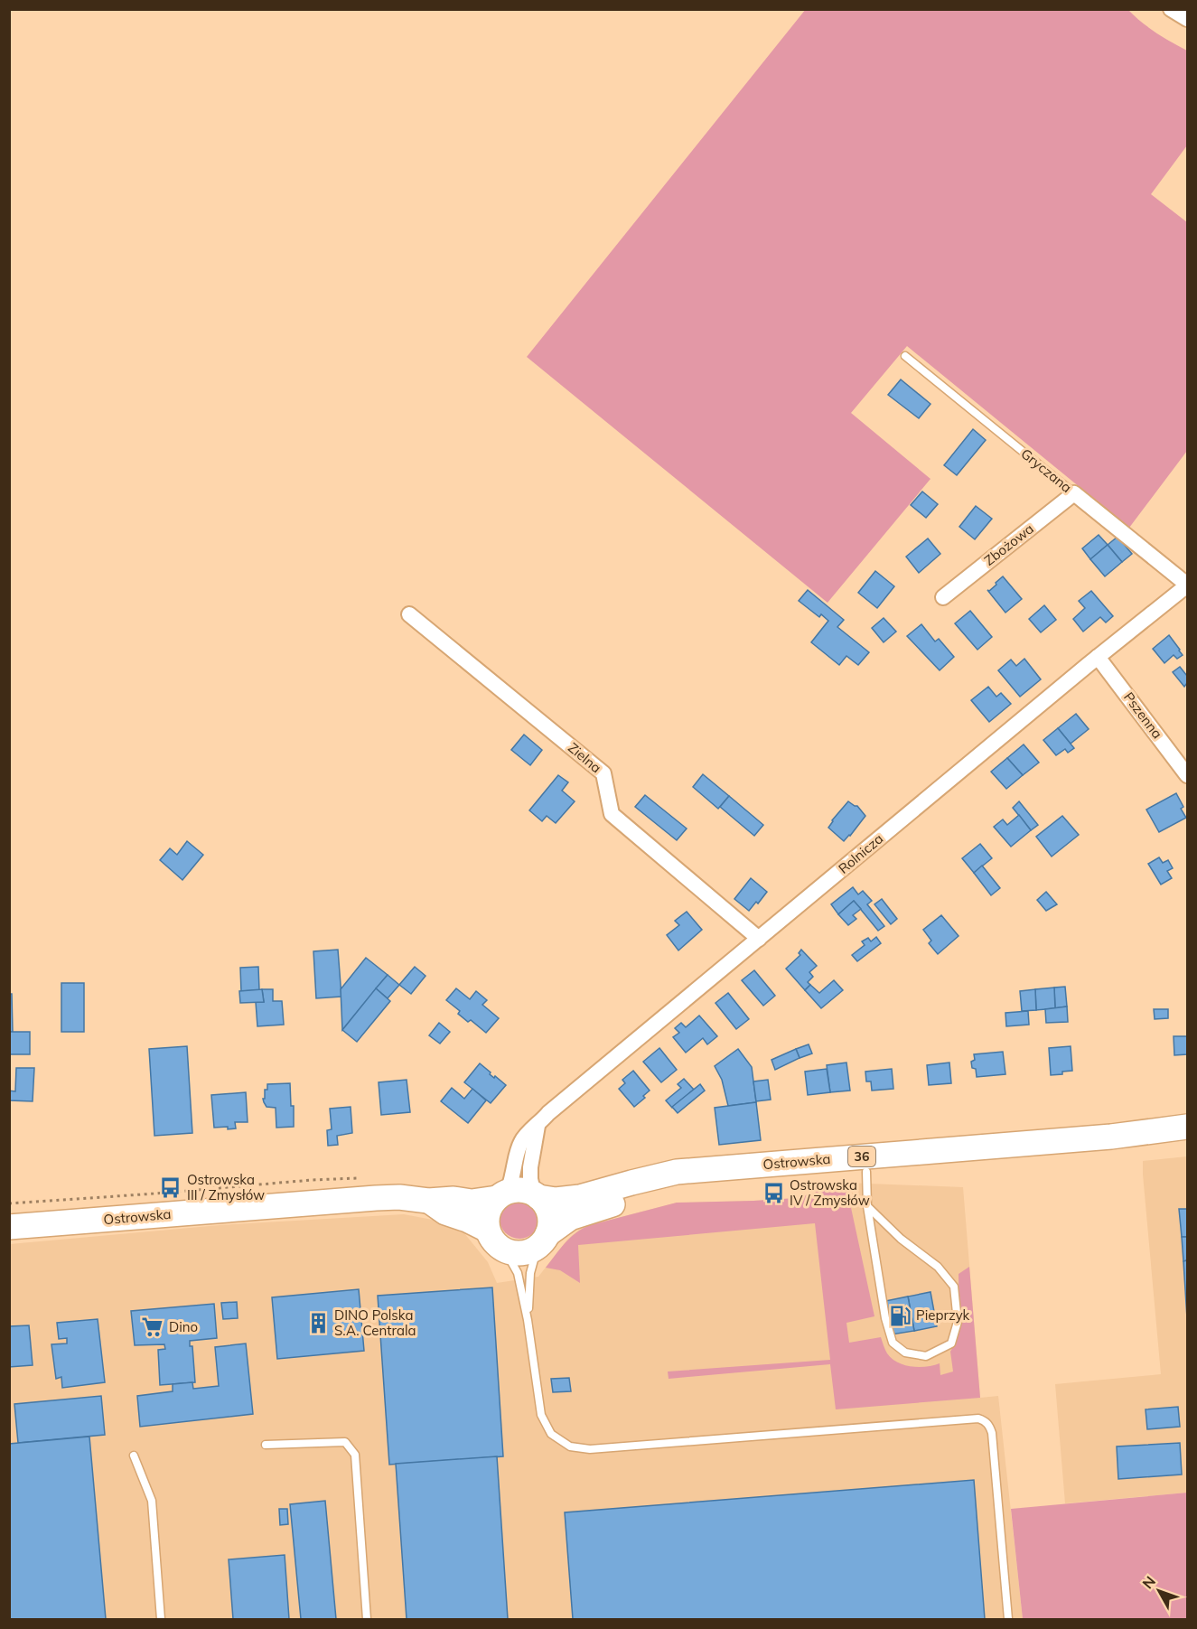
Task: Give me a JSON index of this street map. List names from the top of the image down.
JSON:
{
  "streets": {
    "main road": ["36", "Ostrowska"],
    "street": [
      "Gryczana",
      "Zbożowa",
      "Pszenna",
      "Zielna",
      "Rolnicza"
    ]
  },
  "crossings": [
    ["Gryczana", "Zbożowa"],
    ["Gryczana", "Rolnicza"],
    ["Pszenna", "Rolnicza"],
    ["Zielna", "Rolnicza"],
    ["Rolnicza", "36"],
    ["Rolnicza", "Ostrowska"],
    ["36", "Ostrowska"]
  ],
  "places": {
    "bus stop": ["Ostrowska III / Zmysłów", "Ostrowska IV / Zmysłów"],
    "fuel station": ["Pieprzyk"],
    "building": ["DINO Polska S.A. Centrala"],
    "supermarket": ["Dino"]
  },
  "north": "top left"
}
